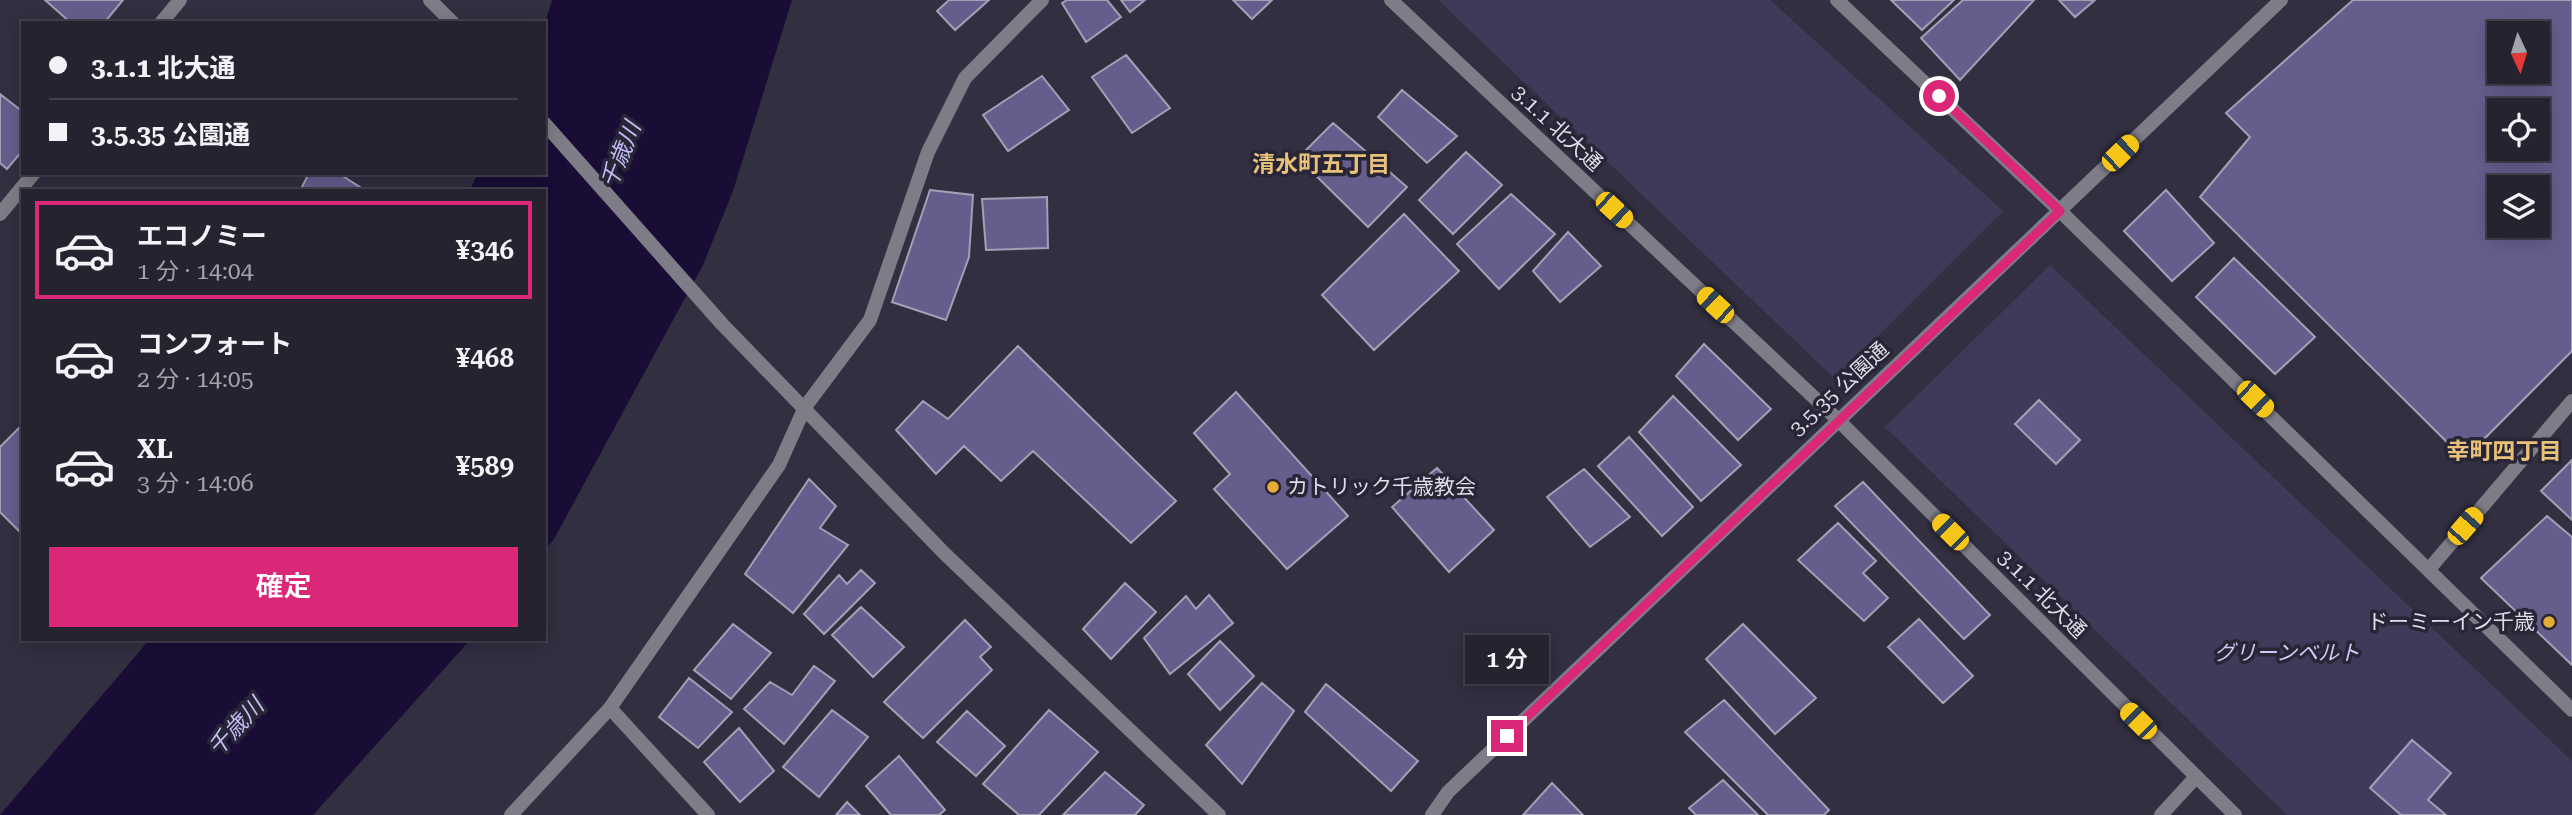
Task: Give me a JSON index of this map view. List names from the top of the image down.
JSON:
{
  "streets": {
    "street": ["3.1.1 北大通", "3.5.35 公園通"]
  },
  "crossings": [
    ["3.1.1 北大通", "3.5.35 公園通"]
  ],
  "districts": ["清水町五丁目", "幸町四丁目"],
  "water": ["千歳川"],
  "parks": ["グリーンベルト"],
  "places": ["カトリック千歳教会", "ドーミーイン千歳"],
  "north": "bottom",
  "page": {
    "banner": ["3.1.1 北大通", "3.5.35 公園通"],
    "list": [
      {
        "name": "エコノミー",
        "note": "1 分 · 14:04",
        "value": "¥346"
      },
      {
        "name": "コンフォート",
        "note": "2 分 · 14:05",
        "value": "¥468"
      },
      {
        "name": "XL",
        "note": "3 分 · 14:06",
        "value": "¥589"
      }
    ],
    "buttons": "確定",
    "bubble": "1 分"
  }
}
